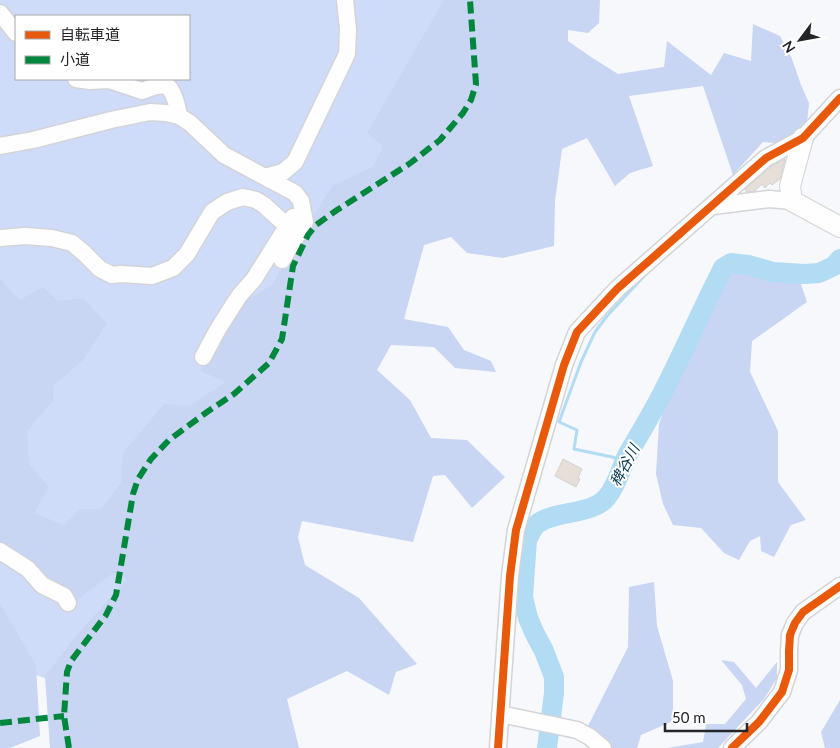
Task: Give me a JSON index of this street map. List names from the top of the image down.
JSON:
{
  "water": ["稗谷川"],
  "legend": ["自転車道", "小道"],
  "scale_bar": "50 m",
  "north": "bottom left"
}
